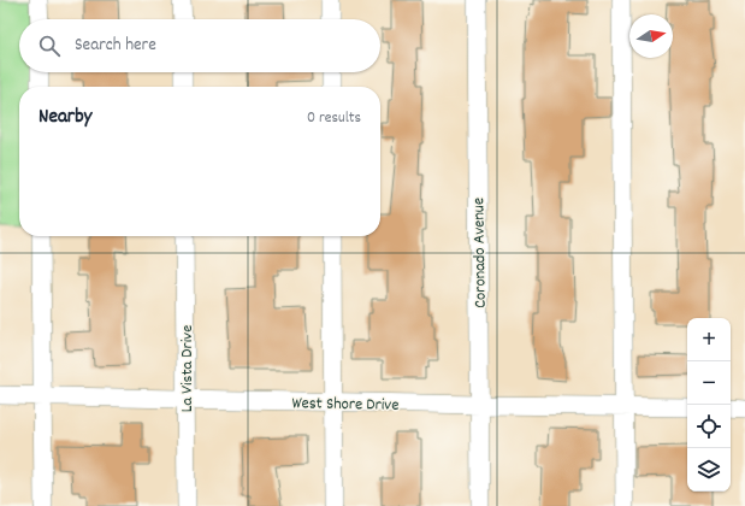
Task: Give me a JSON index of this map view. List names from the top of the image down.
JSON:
{
  "streets": {
    "street": ["Coronado Avenue", "La Vista Drive", "West Shore Drive"]
  },
  "crossings": [
    ["Coronado Avenue", "West Shore Drive"],
    ["La Vista Drive", "West Shore Drive"]
  ],
  "north": "right",
  "page": {
    "search": "Search here",
    "heading": ["Nearby", "0 results"],
    "map_buttons": ["+", "−"]
  }
}
